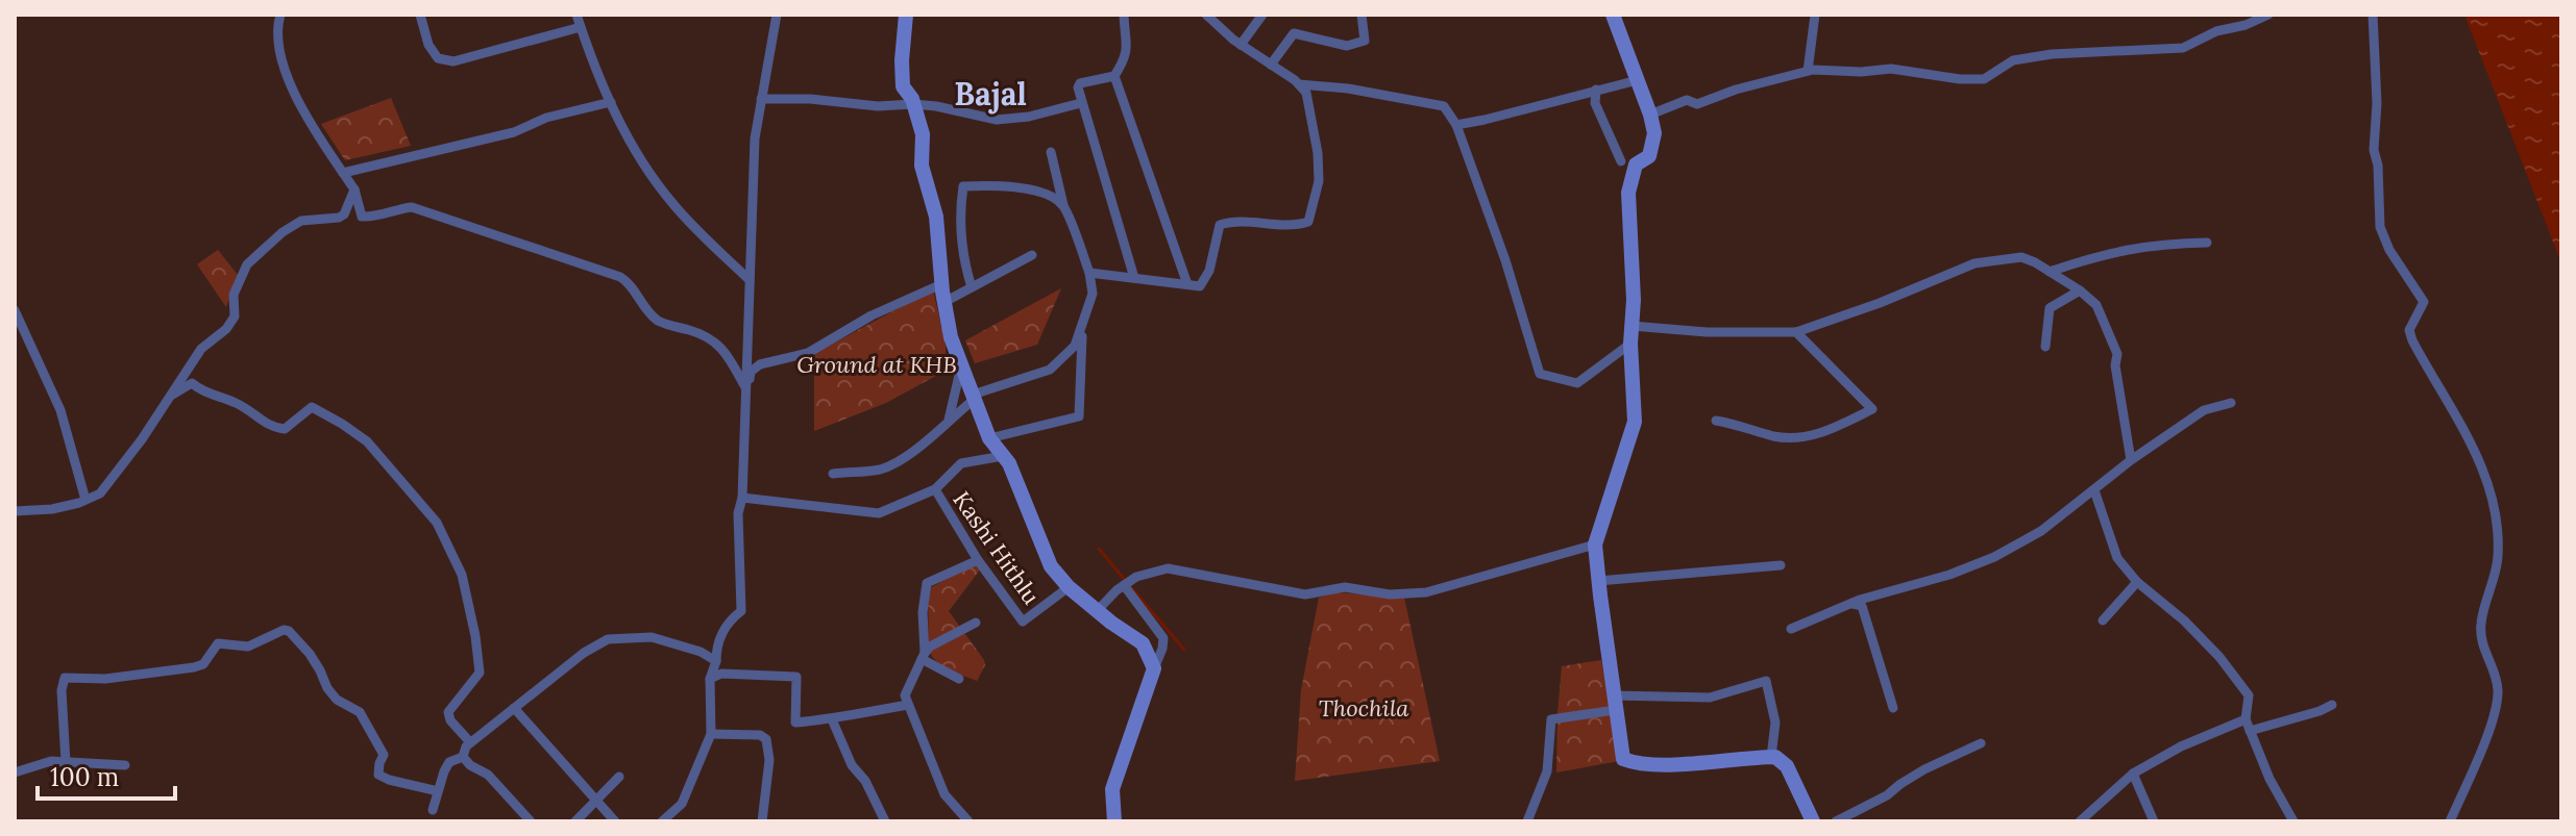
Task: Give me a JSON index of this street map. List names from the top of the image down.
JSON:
{
  "streets": {
    "street": ["Kashi Hithlu"]
  },
  "districts": ["Bajal"],
  "parks": ["Ground at KHB", "Thochila"],
  "scale_bar": "100 m"
}
